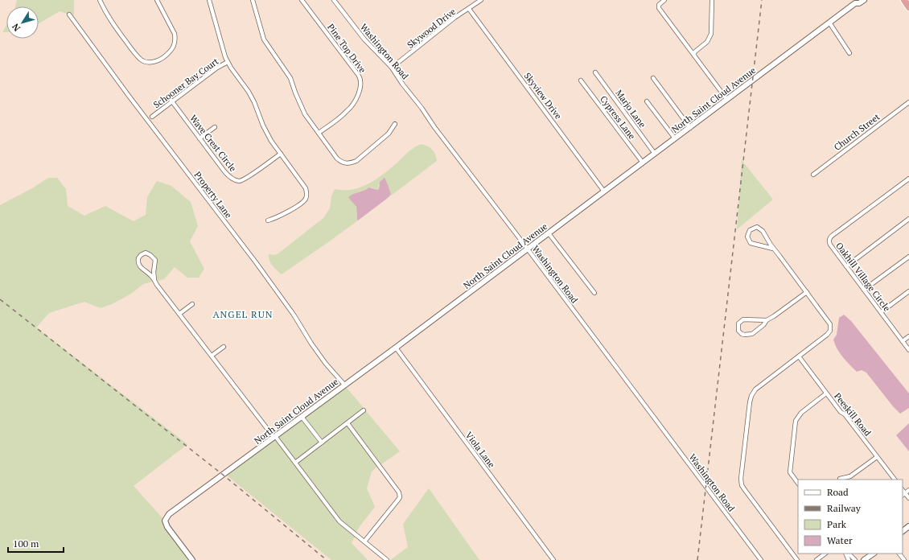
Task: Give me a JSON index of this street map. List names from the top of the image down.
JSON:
{
  "streets": {
    "street": [
      "Skywood Drive",
      "Pine Top Drive",
      "Washington Road",
      "Schooner Bay Court",
      "Skyview Drive",
      "North Saint Cloud Avenue",
      "Marjo Lane",
      "Cypress Lane",
      "Church Street",
      "Wave Crest Circle",
      "Property Lane",
      "Oakhill Village Circle",
      "Peeskill Road",
      "Viola Lane"
    ]
  },
  "crossings": [
    ["Skywood Drive", "Washington Road"],
    ["Skywood Drive", "Skyview Drive"],
    ["Washington Road", "North Saint Cloud Avenue"],
    ["Schooner Bay Court", "Wave Crest Circle"],
    ["Skyview Drive", "North Saint Cloud Avenue"],
    ["North Saint Cloud Avenue", "Marjo Lane"],
    ["North Saint Cloud Avenue", "Cypress Lane"],
    ["North Saint Cloud Avenue", "Property Lane"],
    ["North Saint Cloud Avenue", "Viola Lane"]
  ],
  "districts": ["ANGEL RUN"],
  "legend": [
    "Road",
    "Railway",
    "Park",
    "Water"
  ],
  "scale_bar": "100 m",
  "north": "bottom left"
}
